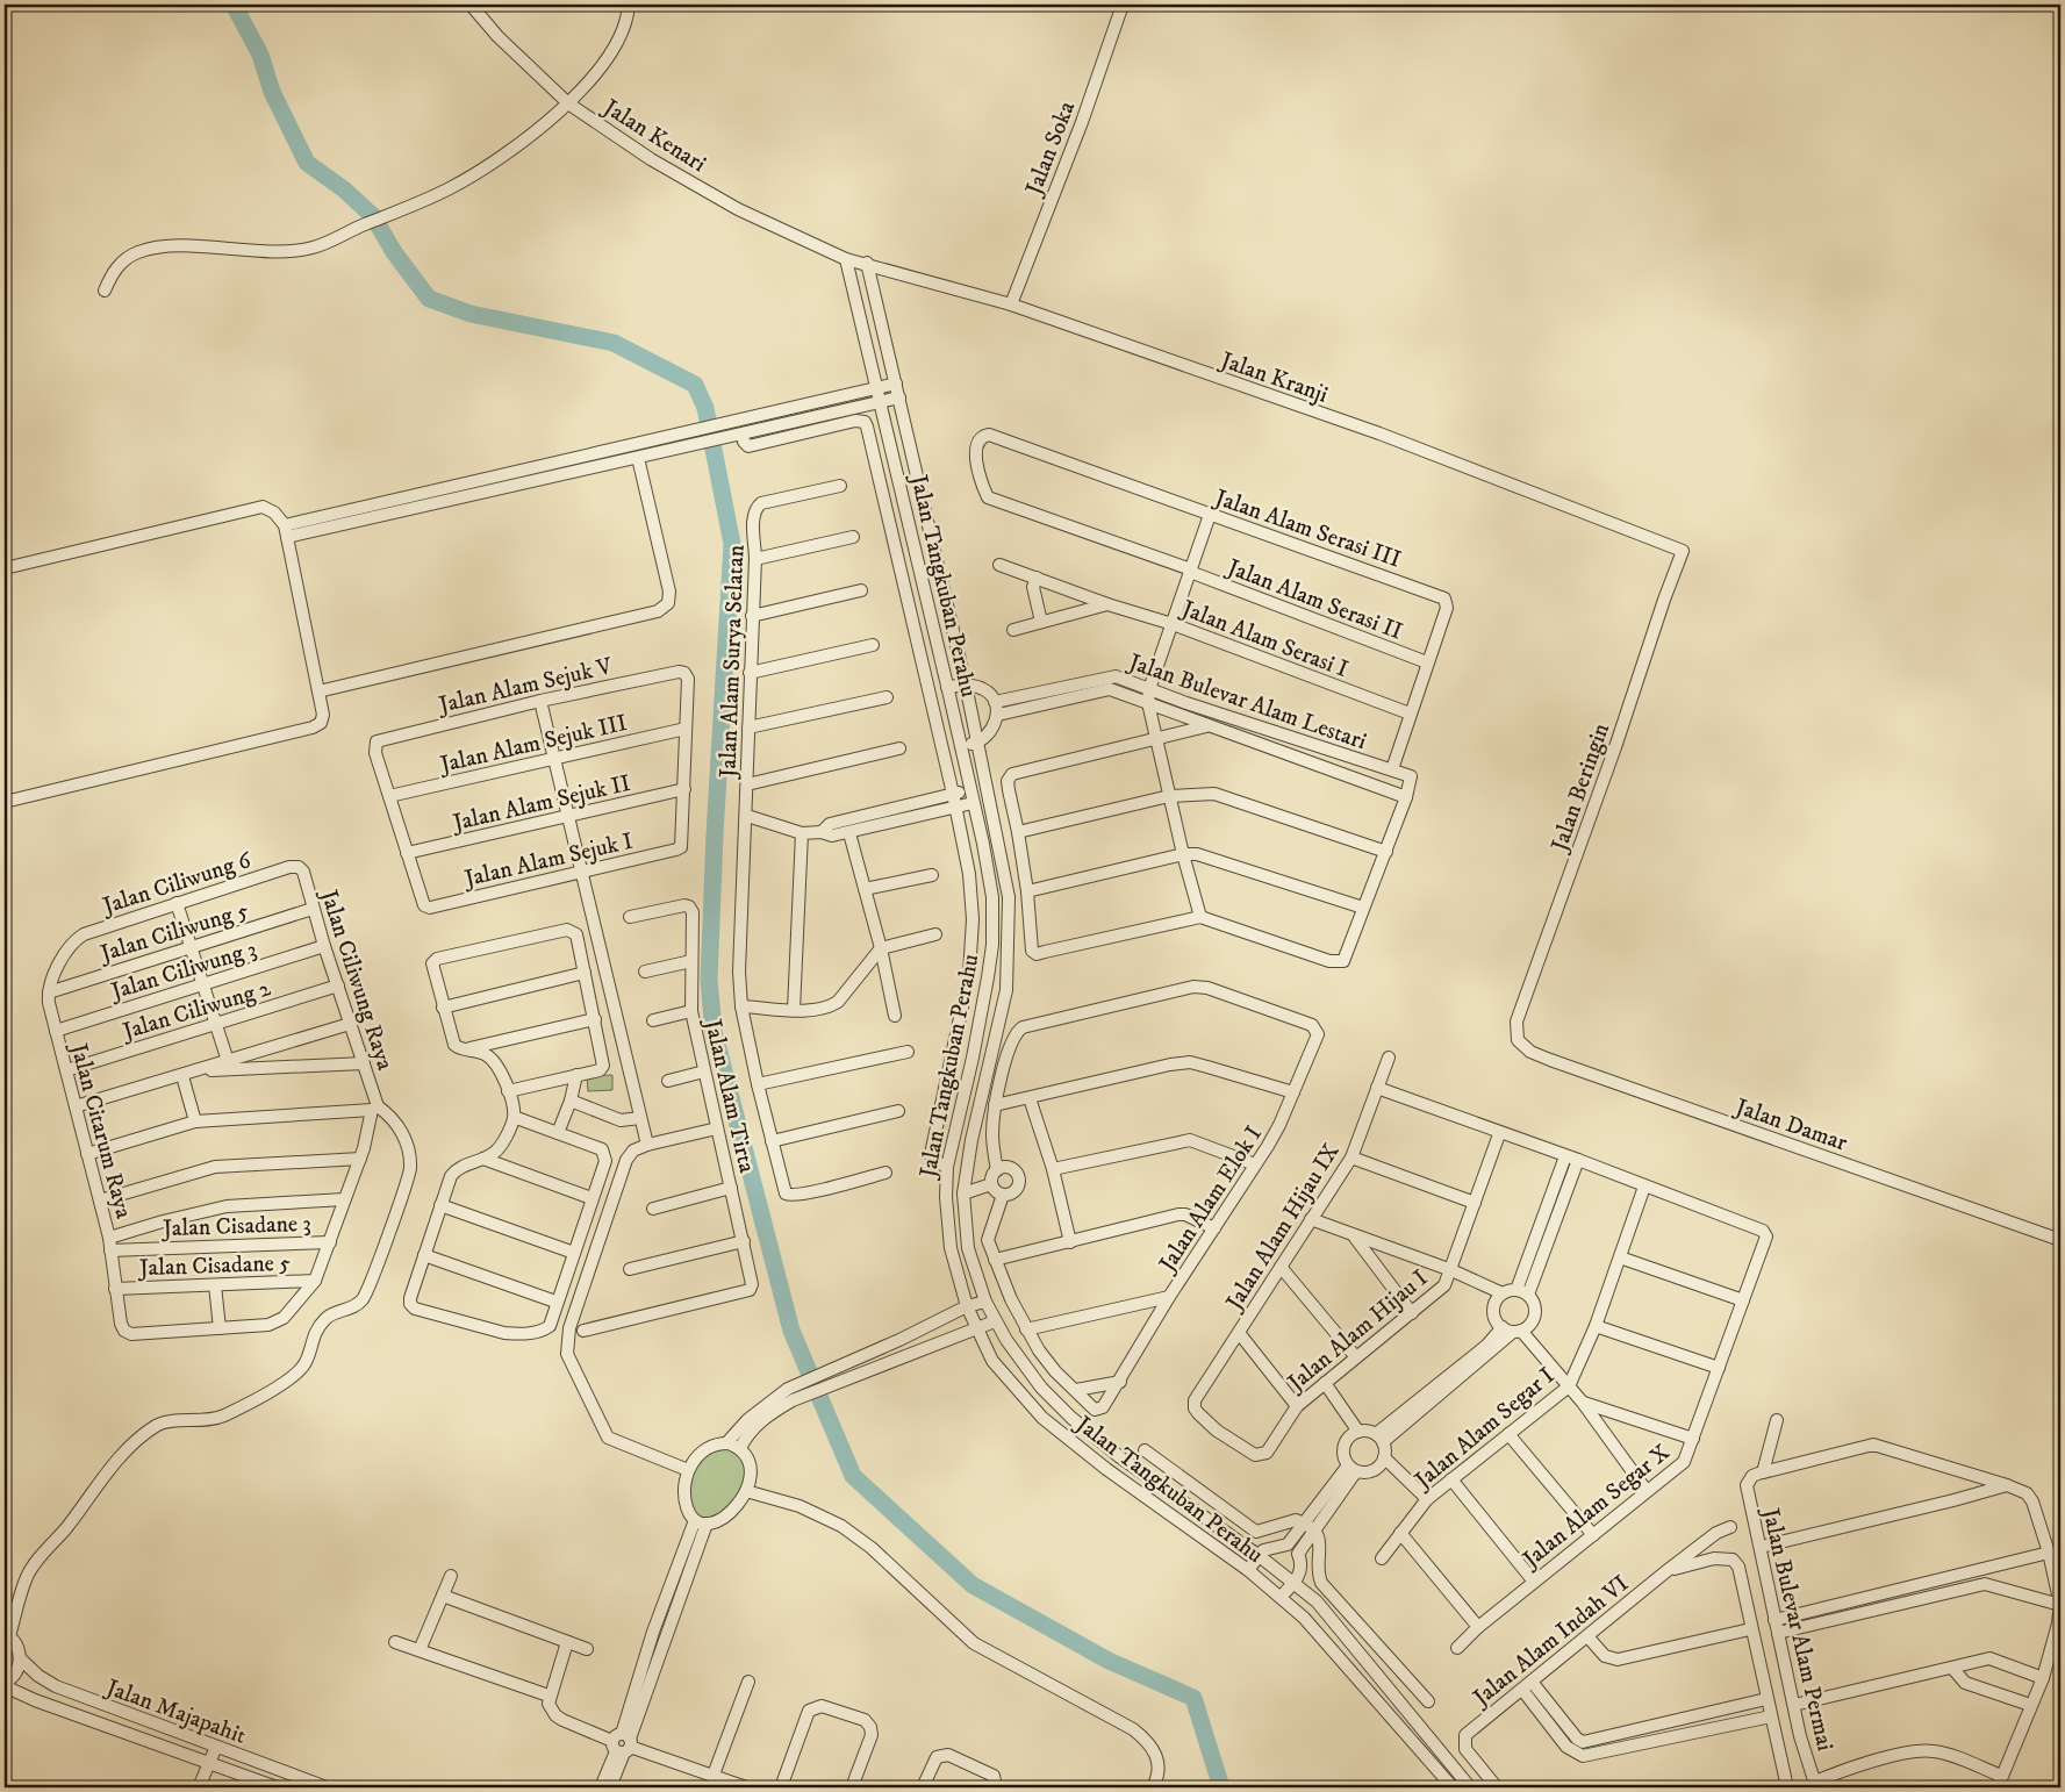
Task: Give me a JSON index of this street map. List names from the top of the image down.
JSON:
{
  "streets": {
    "street": [
      "Jalan Kenari",
      "Jalan Soka",
      "Jalan Kranji",
      "Jalan Alam Serasi III",
      "Jalan Tangkuban Perahu",
      "Jalan Alam Serasi II",
      "Jalan Alam Serasi I",
      "Jalan Alam Surya Selatan",
      "Jalan Alam Sejuk V",
      "Jalan Bulevar Alam Lestari",
      "Jalan Alam Sejuk III",
      "Jalan Beringin",
      "Jalan Alam Sejuk II",
      "Jalan Alam Sejuk I",
      "Jalan Ciliwung 6",
      "Jalan Ciliwung 5",
      "Jalan Ciliwung 3",
      "Jalan Ciliwung Raya",
      "Jalan Ciliwung 2",
      "Jalan Alam Tirta",
      "Jalan Damar",
      "Jalan Citarum Raya",
      "Jalan Alam Elok I",
      "Jalan Cisadane 3",
      "Jalan Alam Hijau IX",
      "Jalan Cisadane 5",
      "Jalan Alam Hijau I",
      "Jalan Alam Segar I",
      "Jalan Alam Segar X",
      "Jalan Bulevar Alam Permai",
      "Jalan Alam Indah VI",
      "Jalan Majapahit"
    ]
  },
  "crossings": [
    ["Jalan Kenari", "Jalan Kranji"],
    ["Jalan Kenari", "Jalan Tangkuban Perahu"],
    ["Jalan Soka", "Jalan Kranji"],
    ["Jalan Kranji", "Jalan Tangkuban Perahu"],
    ["Jalan Kranji", "Jalan Beringin"],
    ["Jalan Alam Serasi III", "Jalan Alam Serasi II"],
    ["Jalan Alam Serasi III", "Jalan Alam Serasi I"],
    ["Jalan Alam Serasi III", "Jalan Bulevar Alam Lestari"],
    ["Jalan Alam Sejuk V", "Jalan Alam Sejuk III"],
    ["Jalan Beringin", "Jalan Damar"],
    ["Jalan Alam Sejuk II", "Jalan Alam Sejuk I"],
    ["Jalan Ciliwung 6", "Jalan Ciliwung 5"],
    ["Jalan Ciliwung 6", "Jalan Ciliwung Raya"],
    ["Jalan Ciliwung 6", "Jalan Citarum Raya"],
    ["Jalan Ciliwung 5", "Jalan Ciliwung Raya"],
    ["Jalan Ciliwung 5", "Jalan Citarum Raya"],
    ["Jalan Ciliwung 3", "Jalan Ciliwung Raya"],
    ["Jalan Ciliwung 3", "Jalan Citarum Raya"],
    ["Jalan Ciliwung Raya", "Jalan Ciliwung 2"],
    ["Jalan Ciliwung 2", "Jalan Citarum Raya"],
    ["Jalan Citarum Raya", "Jalan Cisadane 3"],
    ["Jalan Citarum Raya", "Jalan Cisadane 5"],
    ["Jalan Alam Hijau IX", "Jalan Alam Hijau I"],
    ["Jalan Alam Segar I", "Jalan Alam Segar X"]
  ]
}
